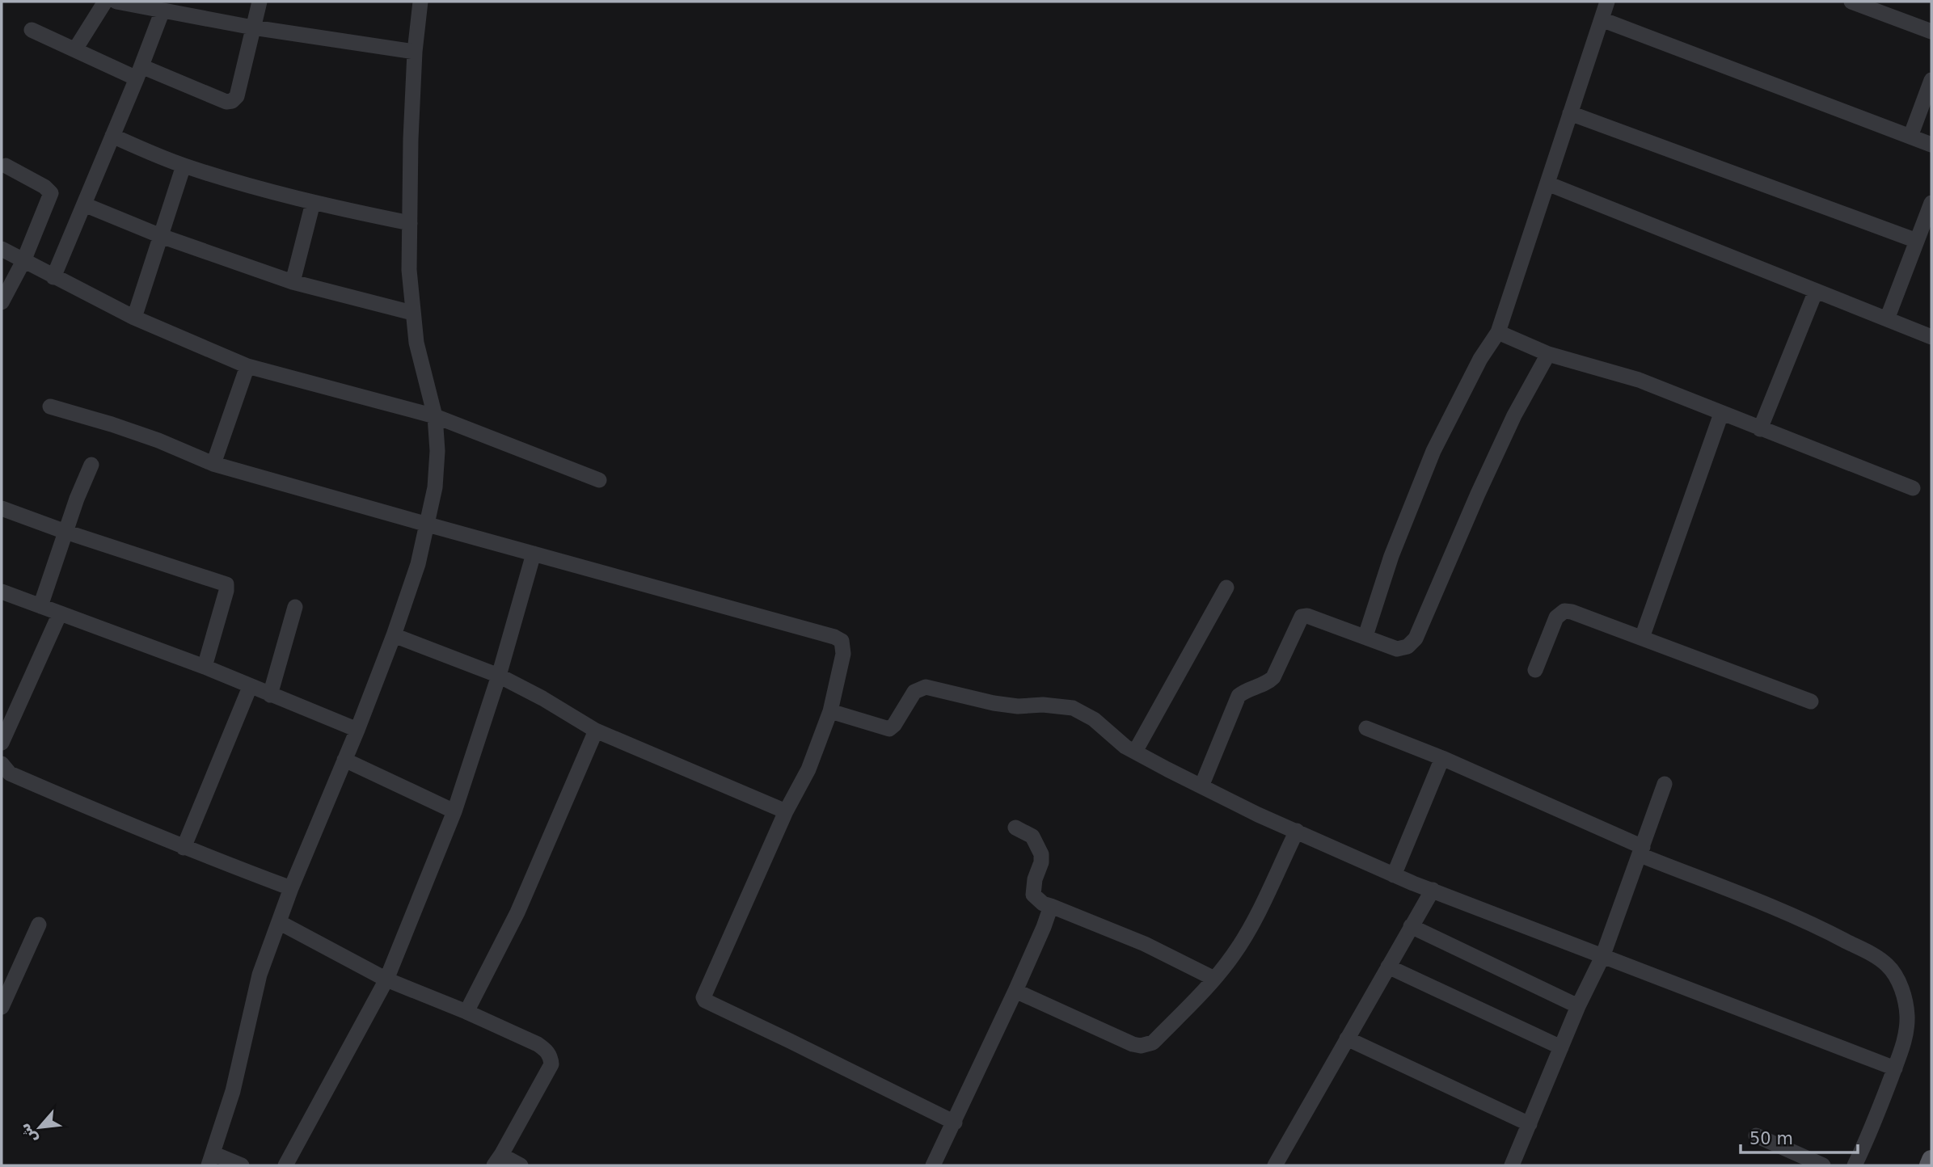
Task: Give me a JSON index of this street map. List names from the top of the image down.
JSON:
{
  "scale_bar": "50 m",
  "north": "bottom left"
}
